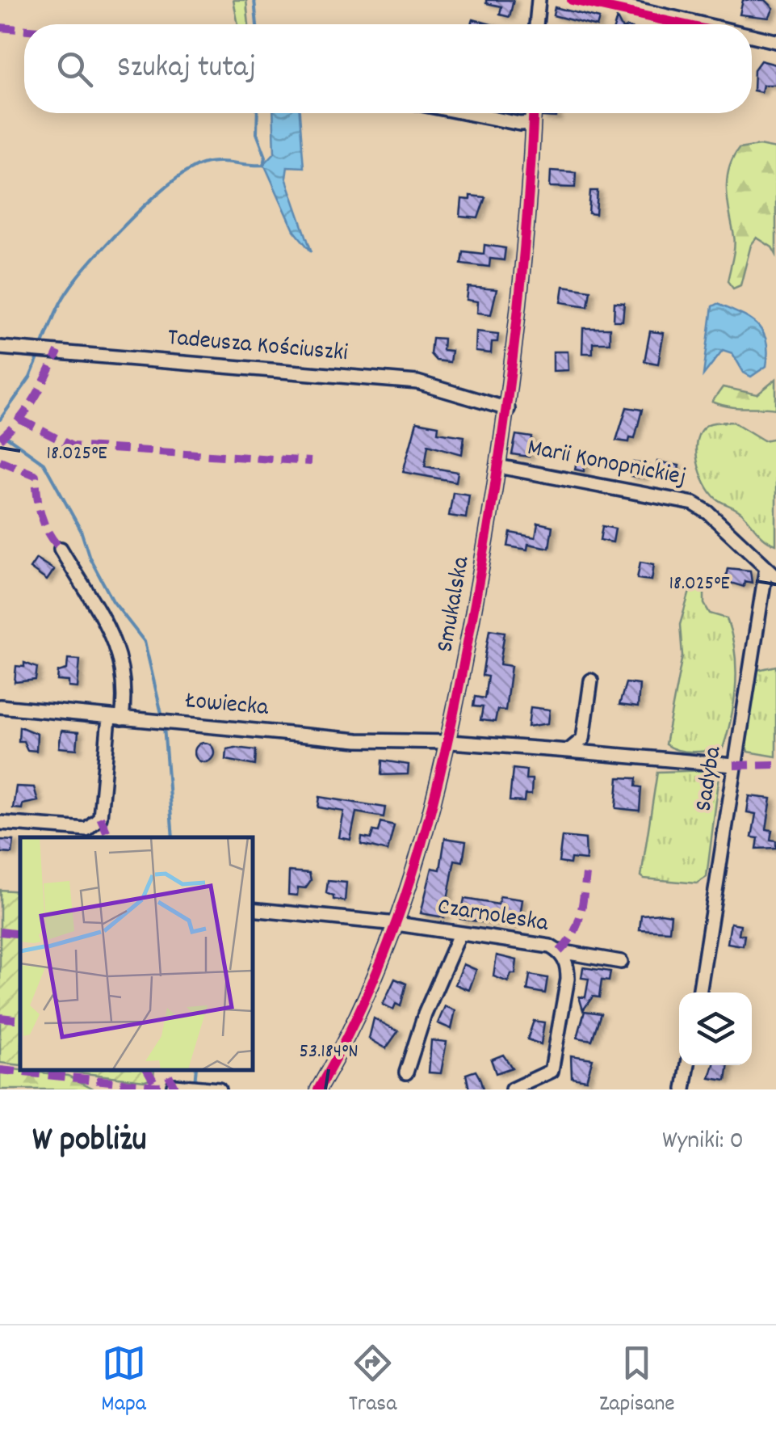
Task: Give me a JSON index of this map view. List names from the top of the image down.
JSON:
{
  "streets": {
    "street": [
      "Tadeusza Kościuszki",
      "Marii Konopnickiej",
      "Smukalska",
      "Łowiecka",
      "Sadyba",
      "Czarnoleska"
    ]
  },
  "crossings": [
    ["Tadeusza Kościuszki", "Smukalska"],
    ["Marii Konopnickiej", "Smukalska"],
    ["Marii Konopnickiej", "Sadyba"],
    ["Smukalska", "Łowiecka"],
    ["Smukalska", "Czarnoleska"],
    ["Łowiecka", "Sadyba"]
  ],
  "page": {
    "search": "Szukaj tutaj",
    "heading": ["W pobliżu", "Wyniki: 0"],
    "nav": ["Mapa", "Trasa", "Zapisane"]
  },
  "coordinates": ["18.025°E", "53.184°N"]
}
